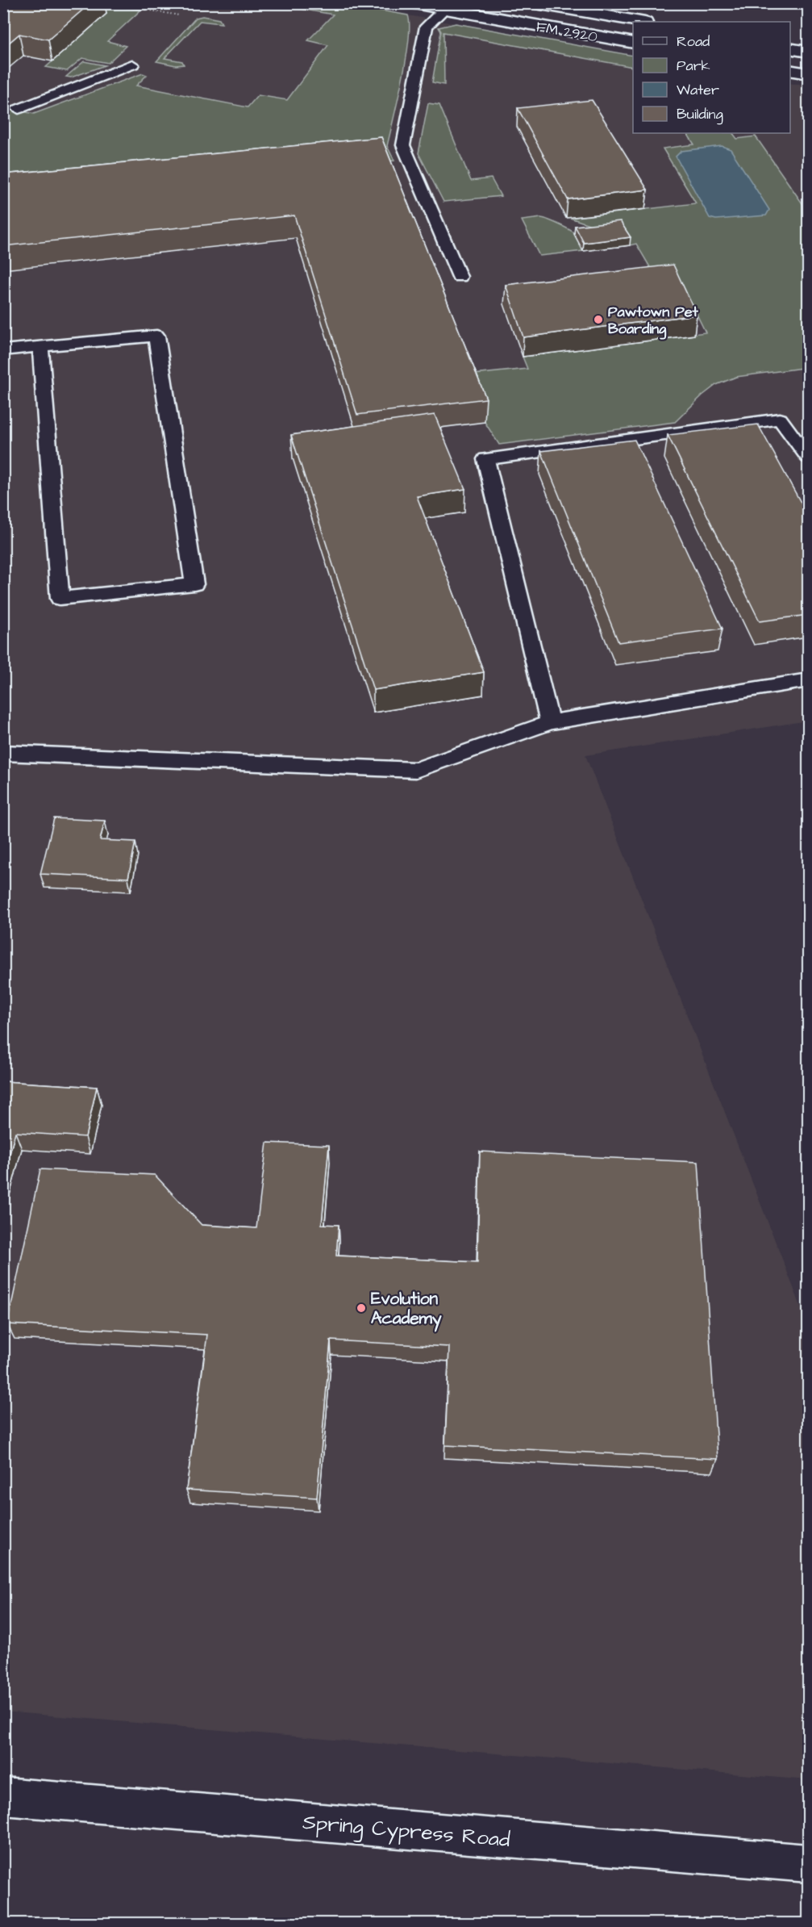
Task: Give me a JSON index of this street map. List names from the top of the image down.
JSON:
{
  "streets": {
    "main road": ["FM 2920", "Spring Cypress Road"]
  },
  "places": ["Pawtown Pet Boarding", "Evolution Academy"],
  "legend": [
    "Road",
    "Park",
    "Water",
    "Building"
  ]
}
